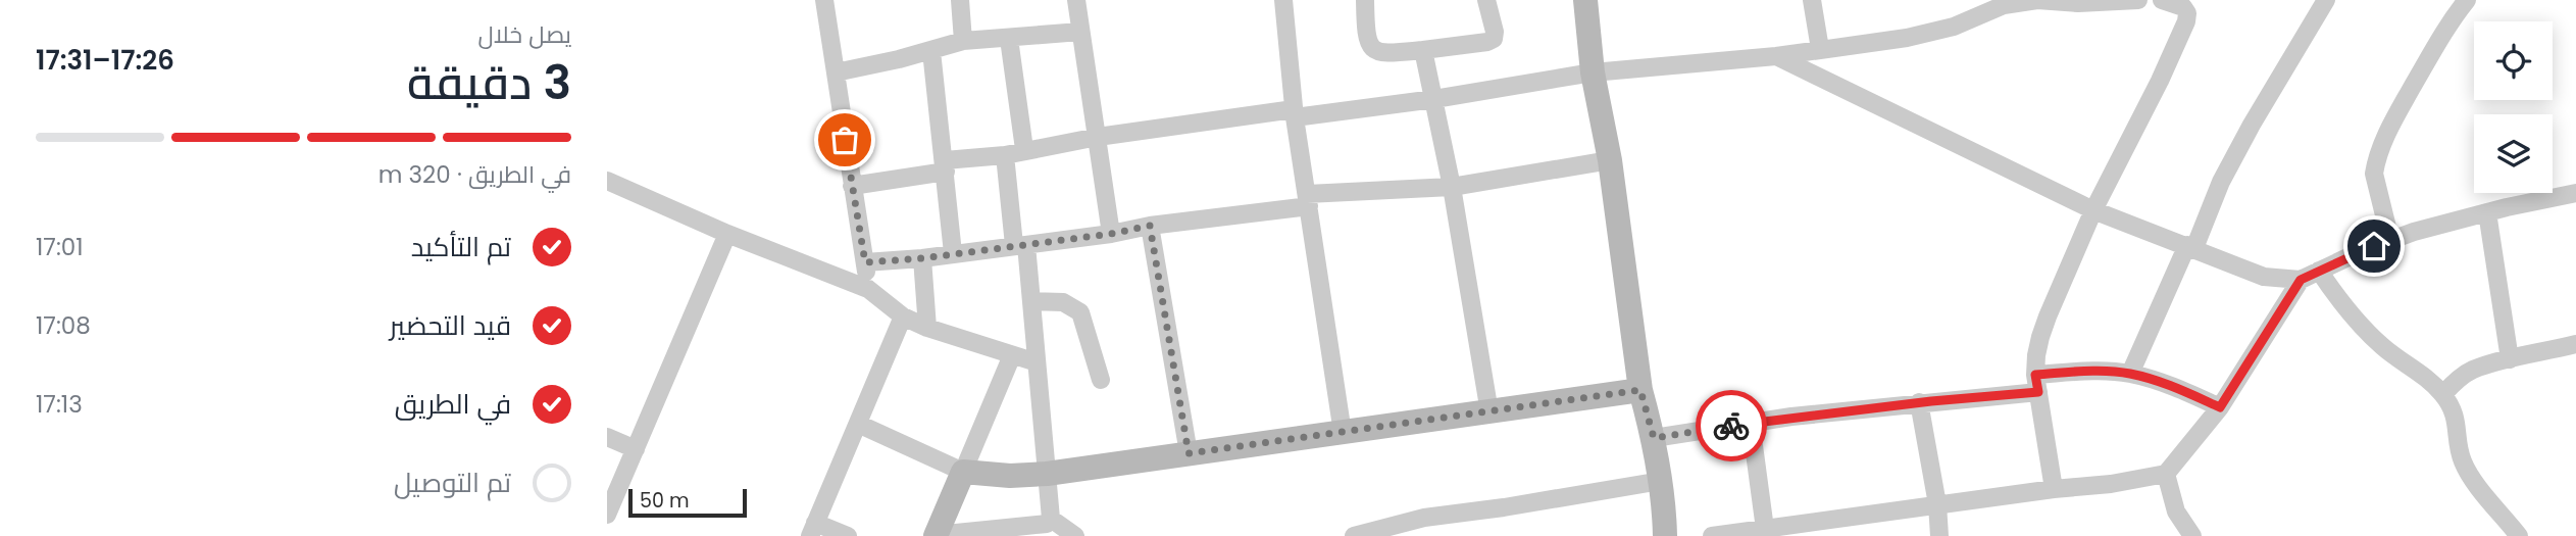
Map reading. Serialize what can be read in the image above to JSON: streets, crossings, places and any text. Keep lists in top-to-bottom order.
{
  "scale_bar": "50 m",
  "page": {
    "heading": ["3 دقيقة", "يصل خلال", "17:26–17:31"],
    "bar": "في الطريق · 320 m",
    "list": [
      ["تم التأكيد", "17:01"],
      ["قيد التحضير", "17:08"],
      ["في الطريق", "17:13"],
      "تم التوصيل"
    ],
    "scale": "50 m"
  }
}
